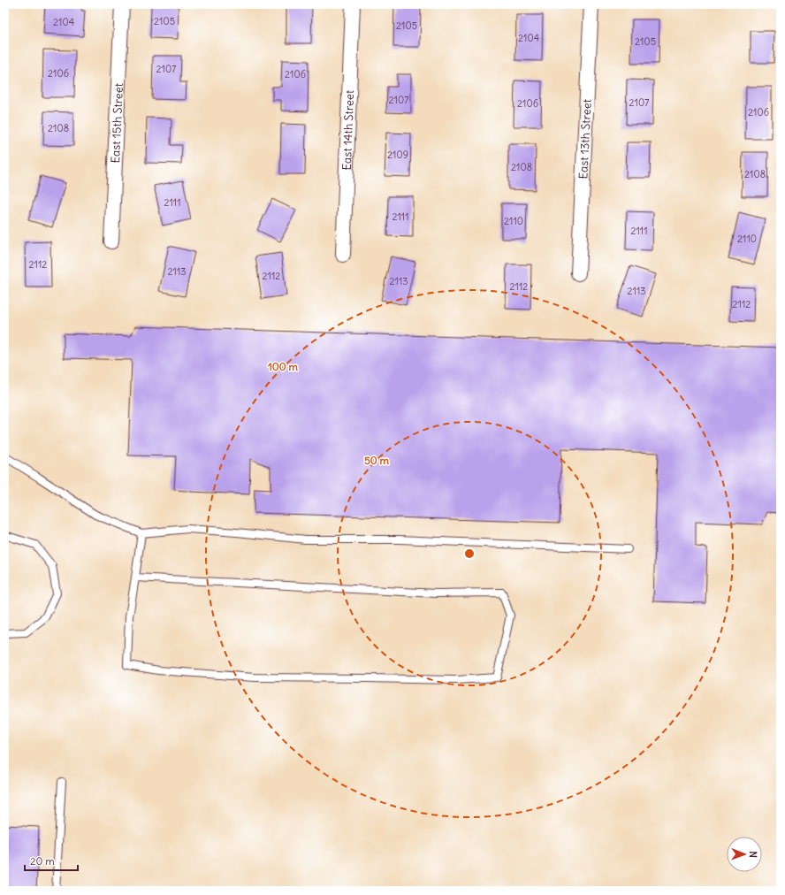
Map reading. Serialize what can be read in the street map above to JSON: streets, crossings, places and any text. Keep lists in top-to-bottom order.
{
  "streets": {
    "street": ["East 15th Street", "East 14th Street", "East 13th Street"]
  },
  "house_numbers": [
    "2105",
    "2104",
    "2105",
    "2104",
    "2105",
    "2107",
    "2106",
    "2106",
    "2107",
    "2107",
    "2106",
    "2106",
    "2108",
    "2109",
    "2108",
    "2108",
    "2111",
    "2111",
    "2110",
    "2111",
    "2110",
    "2112",
    "2113",
    "2112",
    "2113",
    "2112",
    "2113",
    "2112"
  ],
  "scale_bar": "20 m",
  "north": "right",
  "rings": ["100 m", "50 m"]
}
